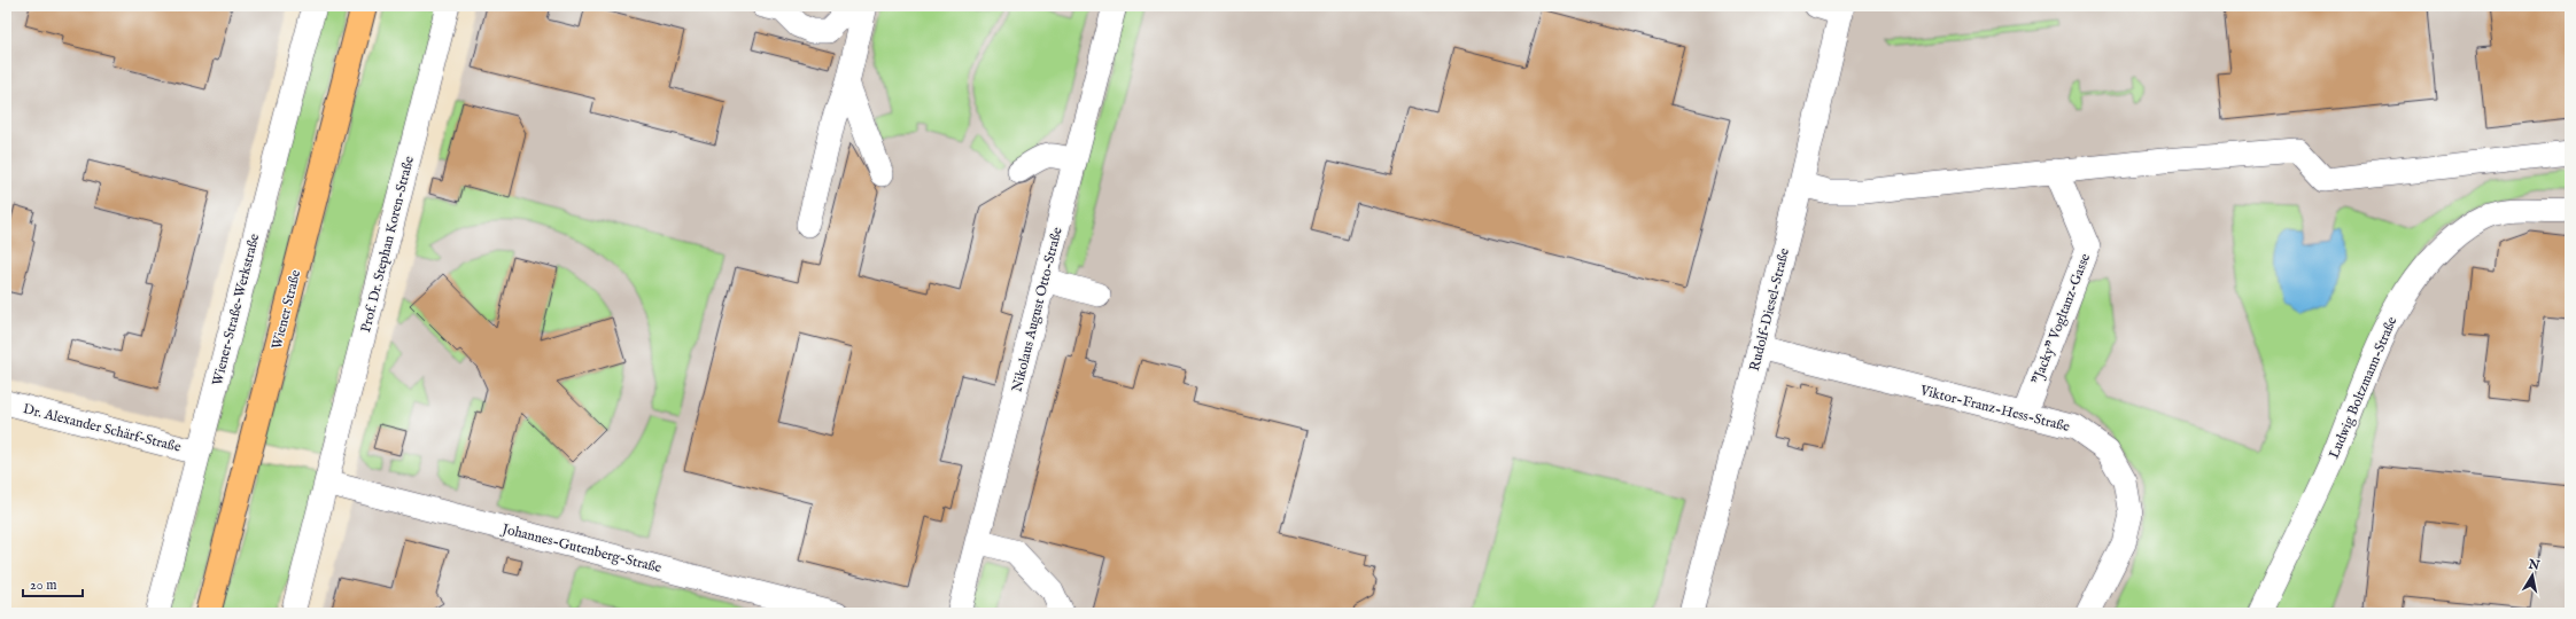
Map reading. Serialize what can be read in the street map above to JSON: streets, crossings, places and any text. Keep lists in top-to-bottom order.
{
  "streets": {
    "main road": ["Wiener Straße"],
    "street": [
      "Prof. Dr. Stephan Koren-Straße",
      "Wiener-Straße-Werkstraße",
      "Nikolaus August Otto-Straße",
      "Rudolf-Diesel-Straße",
      "\"Jacky\" Vogltanz-Gasse",
      "Ludwig Boltzmann-Straße",
      "Viktor-Franz-Hess-Straße",
      "Dr. Alexander Schärf-Straße",
      "Johannes-Gutenberg-Straße"
    ]
  },
  "crossings": [
    ["Prof. Dr. Stephan Koren-Straße", "Johannes-Gutenberg-Straße"],
    ["Wiener-Straße-Werkstraße", "Dr. Alexander Schärf-Straße"],
    ["Rudolf-Diesel-Straße", "Viktor-Franz-Hess-Straße"],
    ["\"Jacky\" Vogltanz-Gasse", "Viktor-Franz-Hess-Straße"]
  ],
  "scale_bar": "20 m",
  "north": "top"
}
